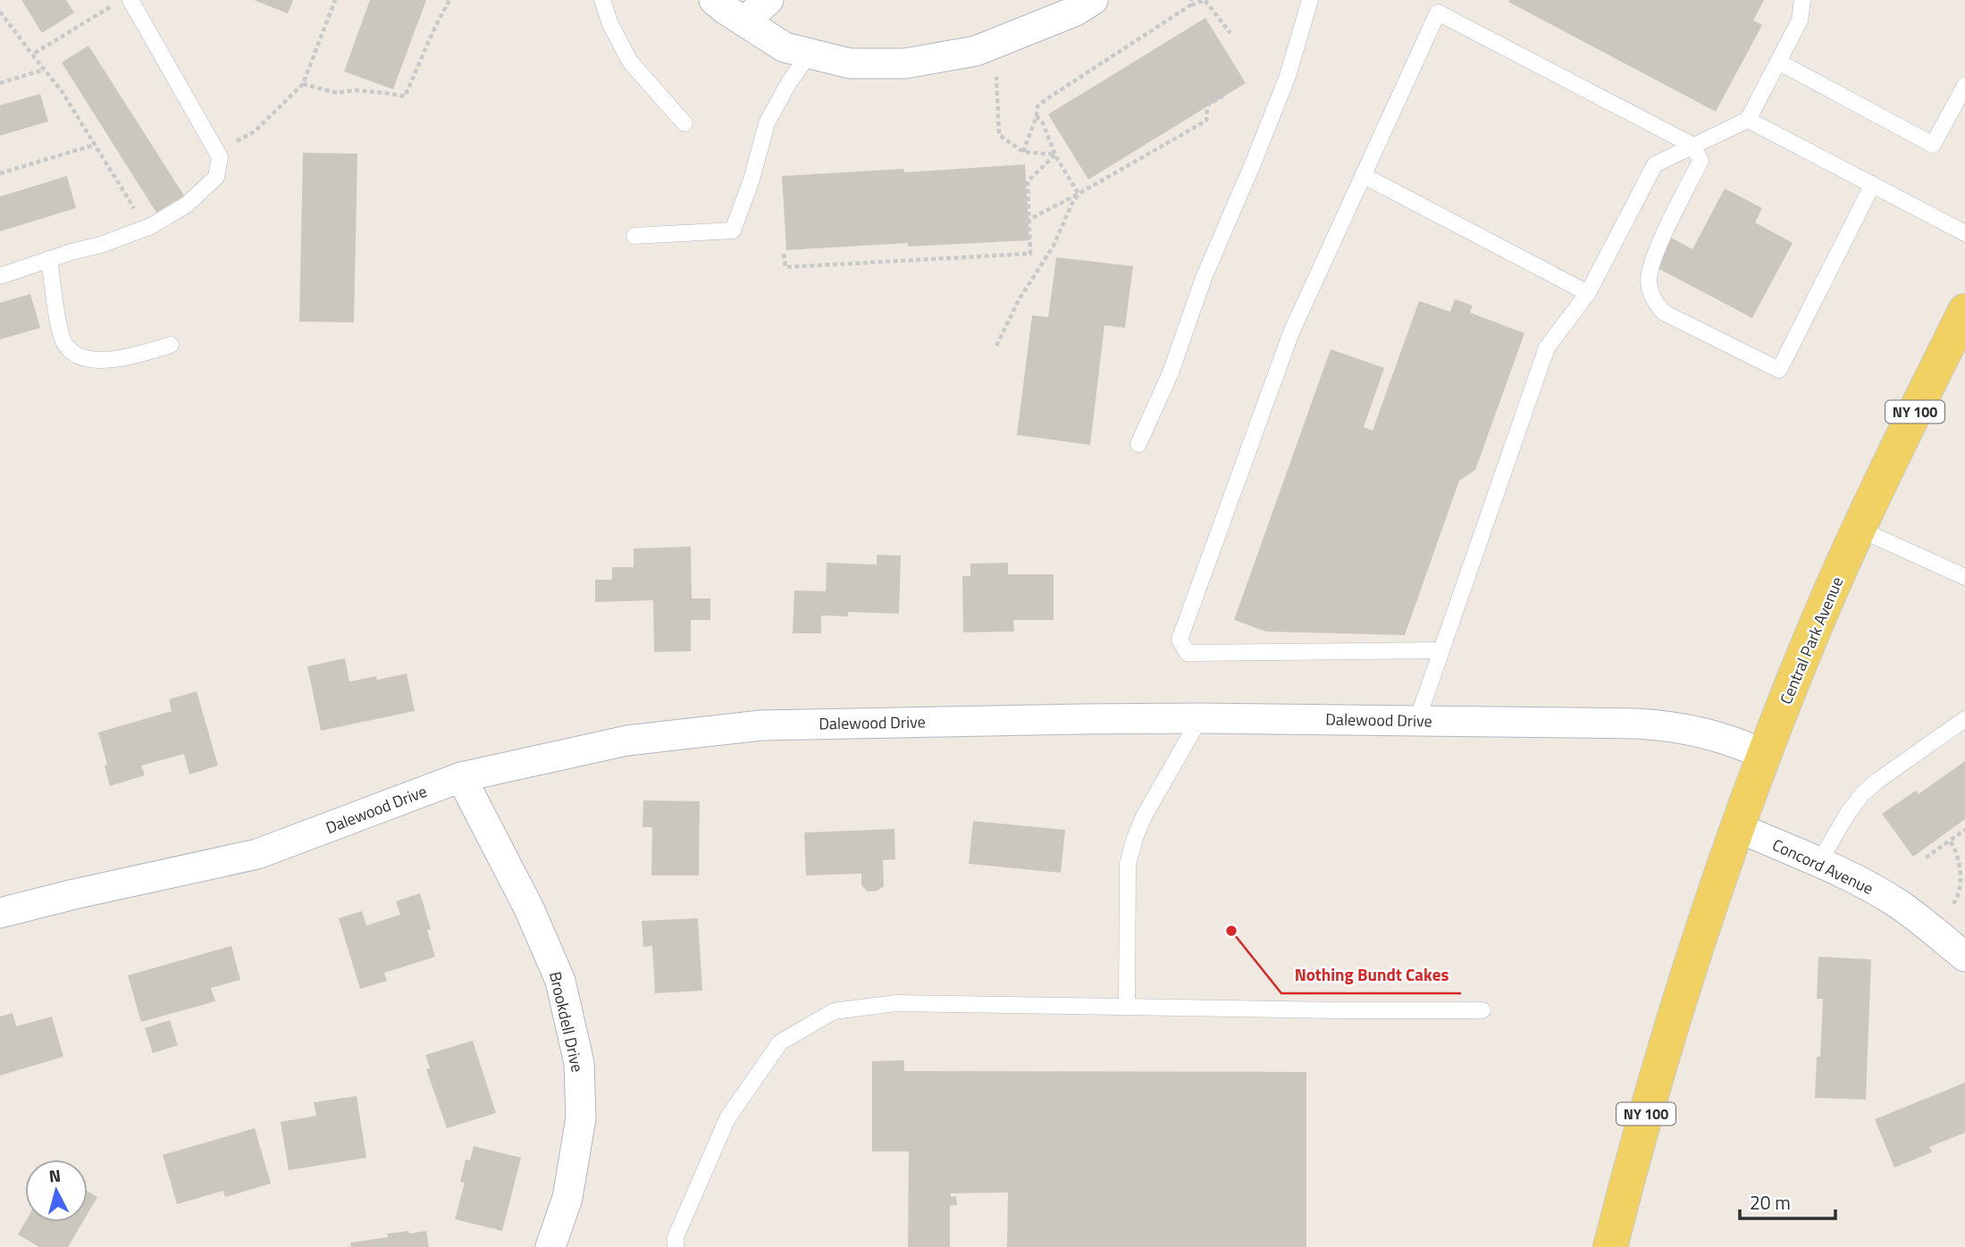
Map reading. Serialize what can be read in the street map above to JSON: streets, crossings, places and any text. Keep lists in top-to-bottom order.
{
  "streets": {
    "main road": ["NY 100", "Central Park Avenue"],
    "street": ["Dalewood Drive", "Concord Avenue", "Brookdell Drive"]
  },
  "crossings": [
    ["Central Park Avenue", "Dalewood Drive"],
    ["Central Park Avenue", "Concord Avenue"],
    ["Dalewood Drive", "Brookdell Drive"]
  ],
  "places": ["Nothing Bundt Cakes"],
  "scale_bar": "20 m",
  "north": "top"
}
